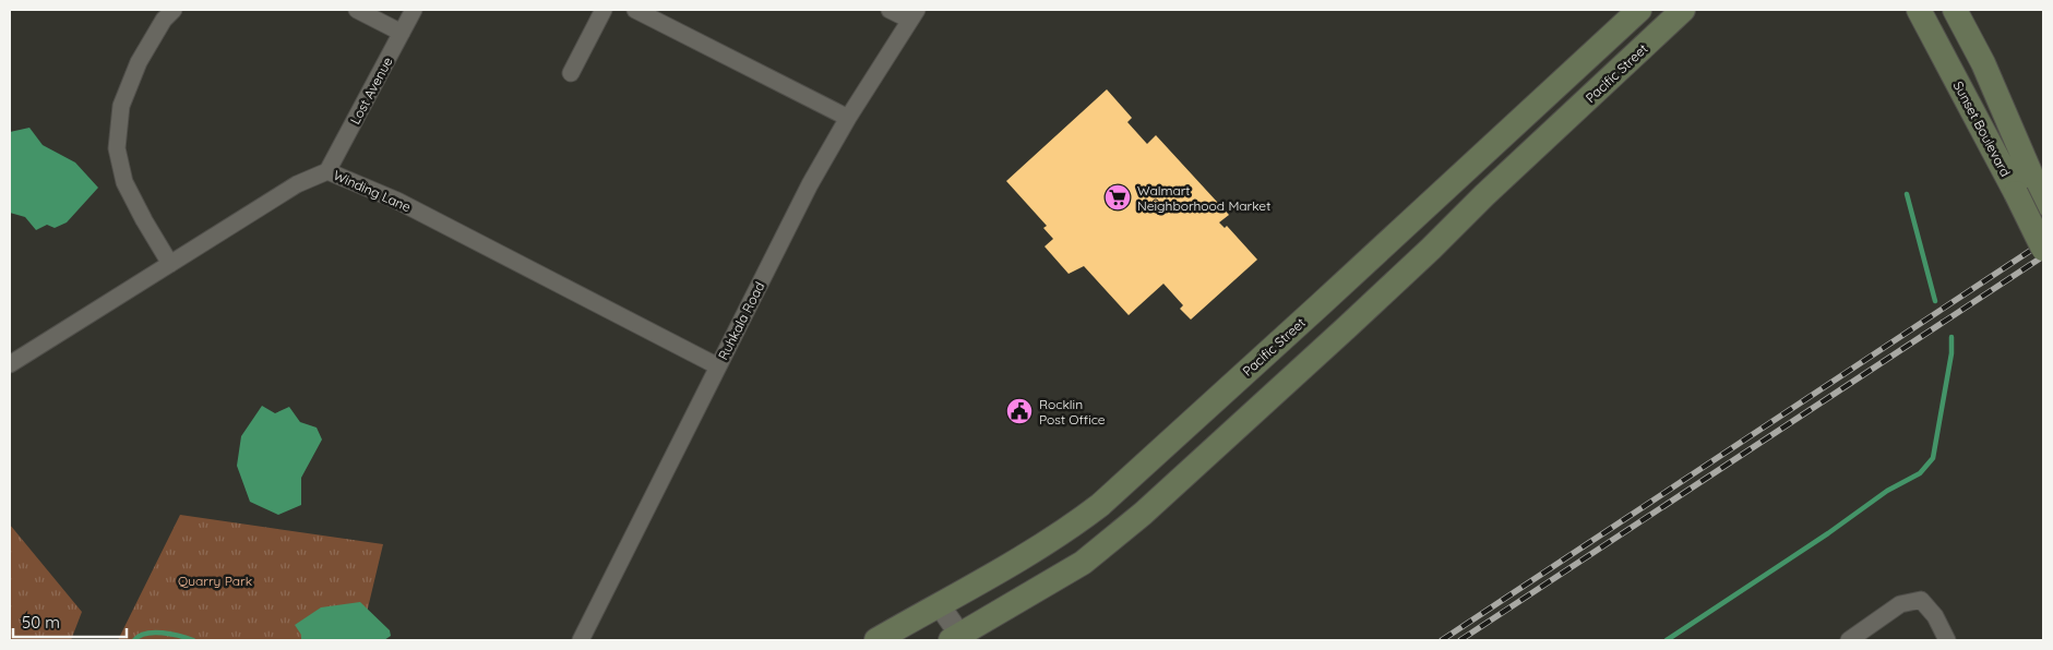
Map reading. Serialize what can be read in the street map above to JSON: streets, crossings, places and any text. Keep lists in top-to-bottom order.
{
  "streets": {
    "main road": ["Pacific Street", "Sunset Boulevard"],
    "street": ["Lost Avenue", "Winding Lane", "Ruhkala Road"]
  },
  "crossings": [
    ["Lost Avenue", "Winding Lane"],
    ["Winding Lane", "Ruhkala Road"]
  ],
  "parks": ["Quarry Park"],
  "places": {
    "supermarket": ["Walmart Neighborhood Market"],
    "public building": ["Rocklin Post Office"]
  },
  "scale_bar": "50 m"
}
